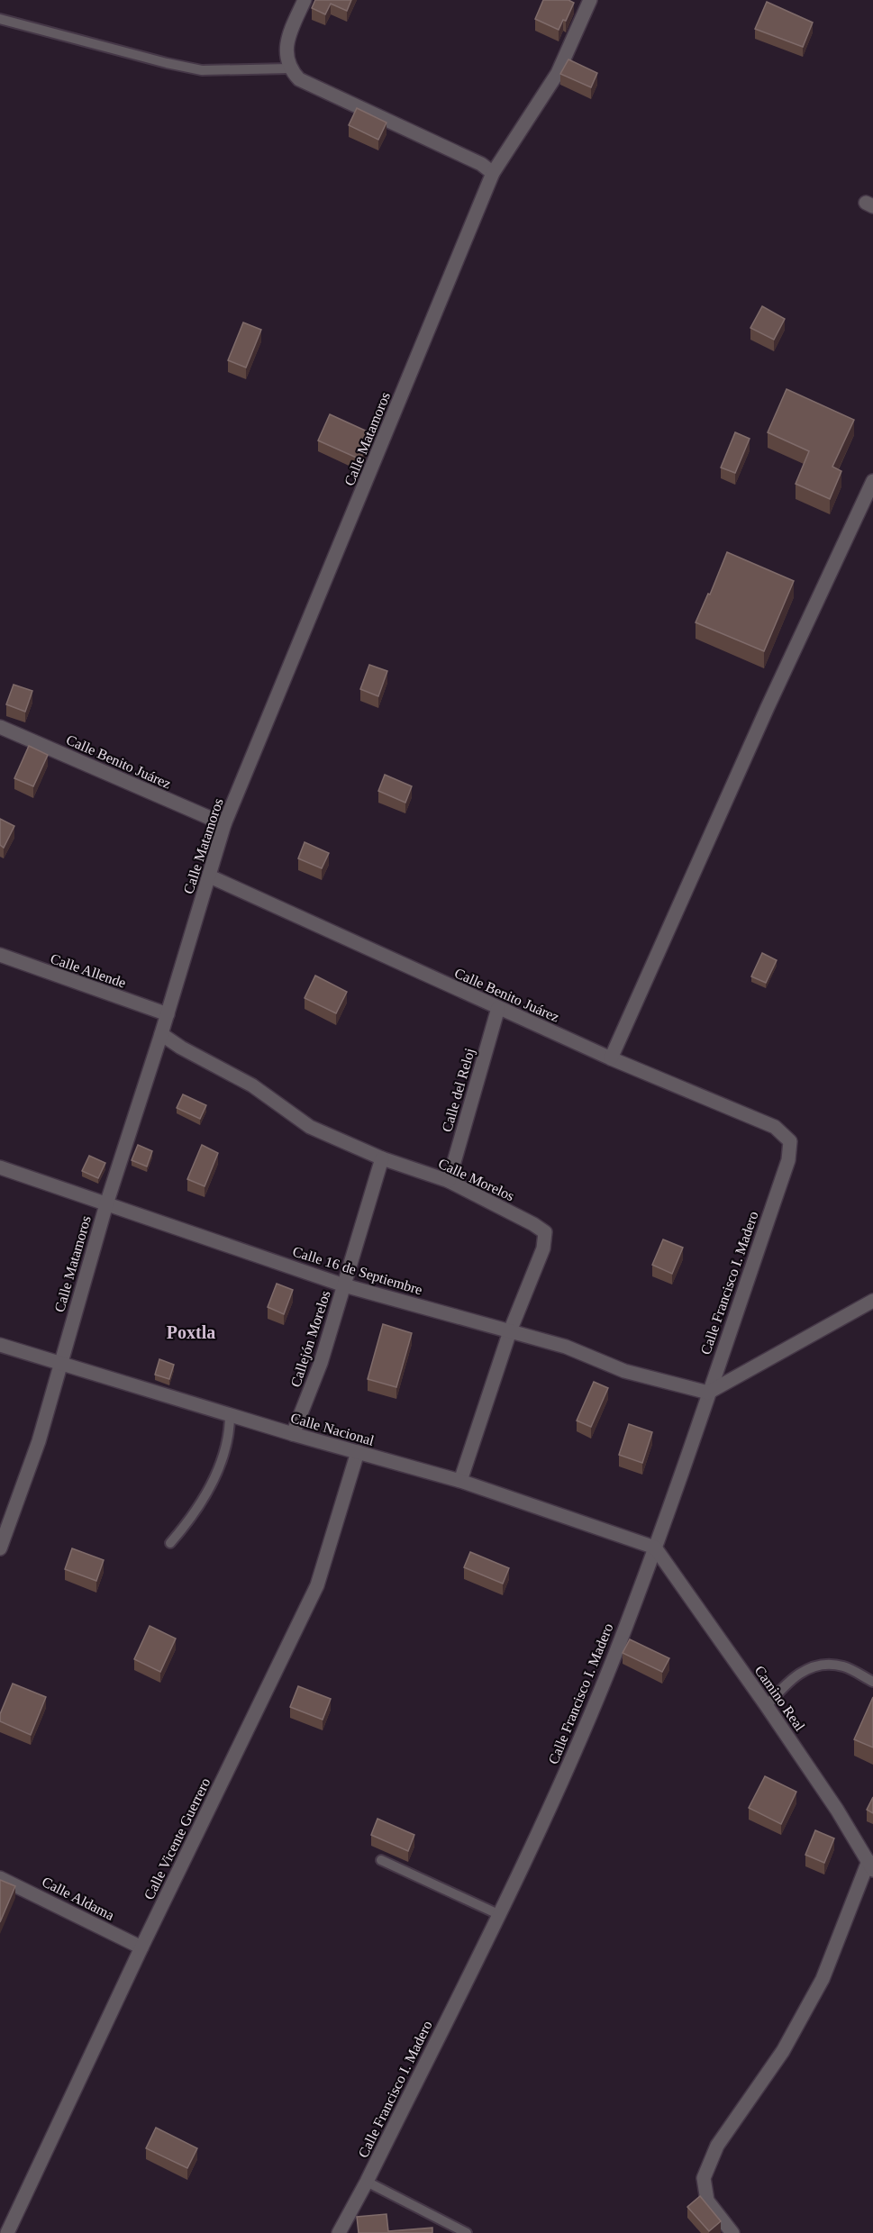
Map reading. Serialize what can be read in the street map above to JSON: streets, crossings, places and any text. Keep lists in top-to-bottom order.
{
  "streets": {
    "street": [
      "Calle Matamoros",
      "Calle Benito Juárez",
      "Calle Allende",
      "Calle del Reloj",
      "Calle Morelos",
      "Calle 16 de Septiembre",
      "Calle Francisco I. Madero",
      "Callejón Morelos",
      "Calle Nacional",
      "Camino Real",
      "Calle Vicente Guerrero",
      "Calle Aldama"
    ]
  },
  "crossings": [
    ["Calle Matamoros", "Calle Benito Juárez"],
    ["Calle Matamoros", "Calle Allende"],
    ["Calle Matamoros", "Calle Morelos"],
    ["Calle Matamoros", "Calle 16 de Septiembre"],
    ["Calle Matamoros", "Calle Nacional"],
    ["Calle Benito Juárez", "Calle del Reloj"],
    ["Calle Benito Juárez", "Calle Francisco I. Madero"],
    ["Calle del Reloj", "Calle Morelos"],
    ["Calle Morelos", "Calle 16 de Septiembre"],
    ["Calle Morelos", "Callejón Morelos"],
    ["Calle Morelos", "Calle Nacional"],
    ["Calle 16 de Septiembre", "Calle Francisco I. Madero"],
    ["Calle 16 de Septiembre", "Callejón Morelos"],
    ["Calle Francisco I. Madero", "Calle Nacional"],
    ["Calle Francisco I. Madero", "Camino Real"],
    ["Callejón Morelos", "Calle Nacional"],
    ["Calle Nacional", "Camino Real"],
    ["Calle Nacional", "Calle Vicente Guerrero"],
    ["Calle Vicente Guerrero", "Calle Aldama"]
  ],
  "districts": ["Poxtla"]
}
